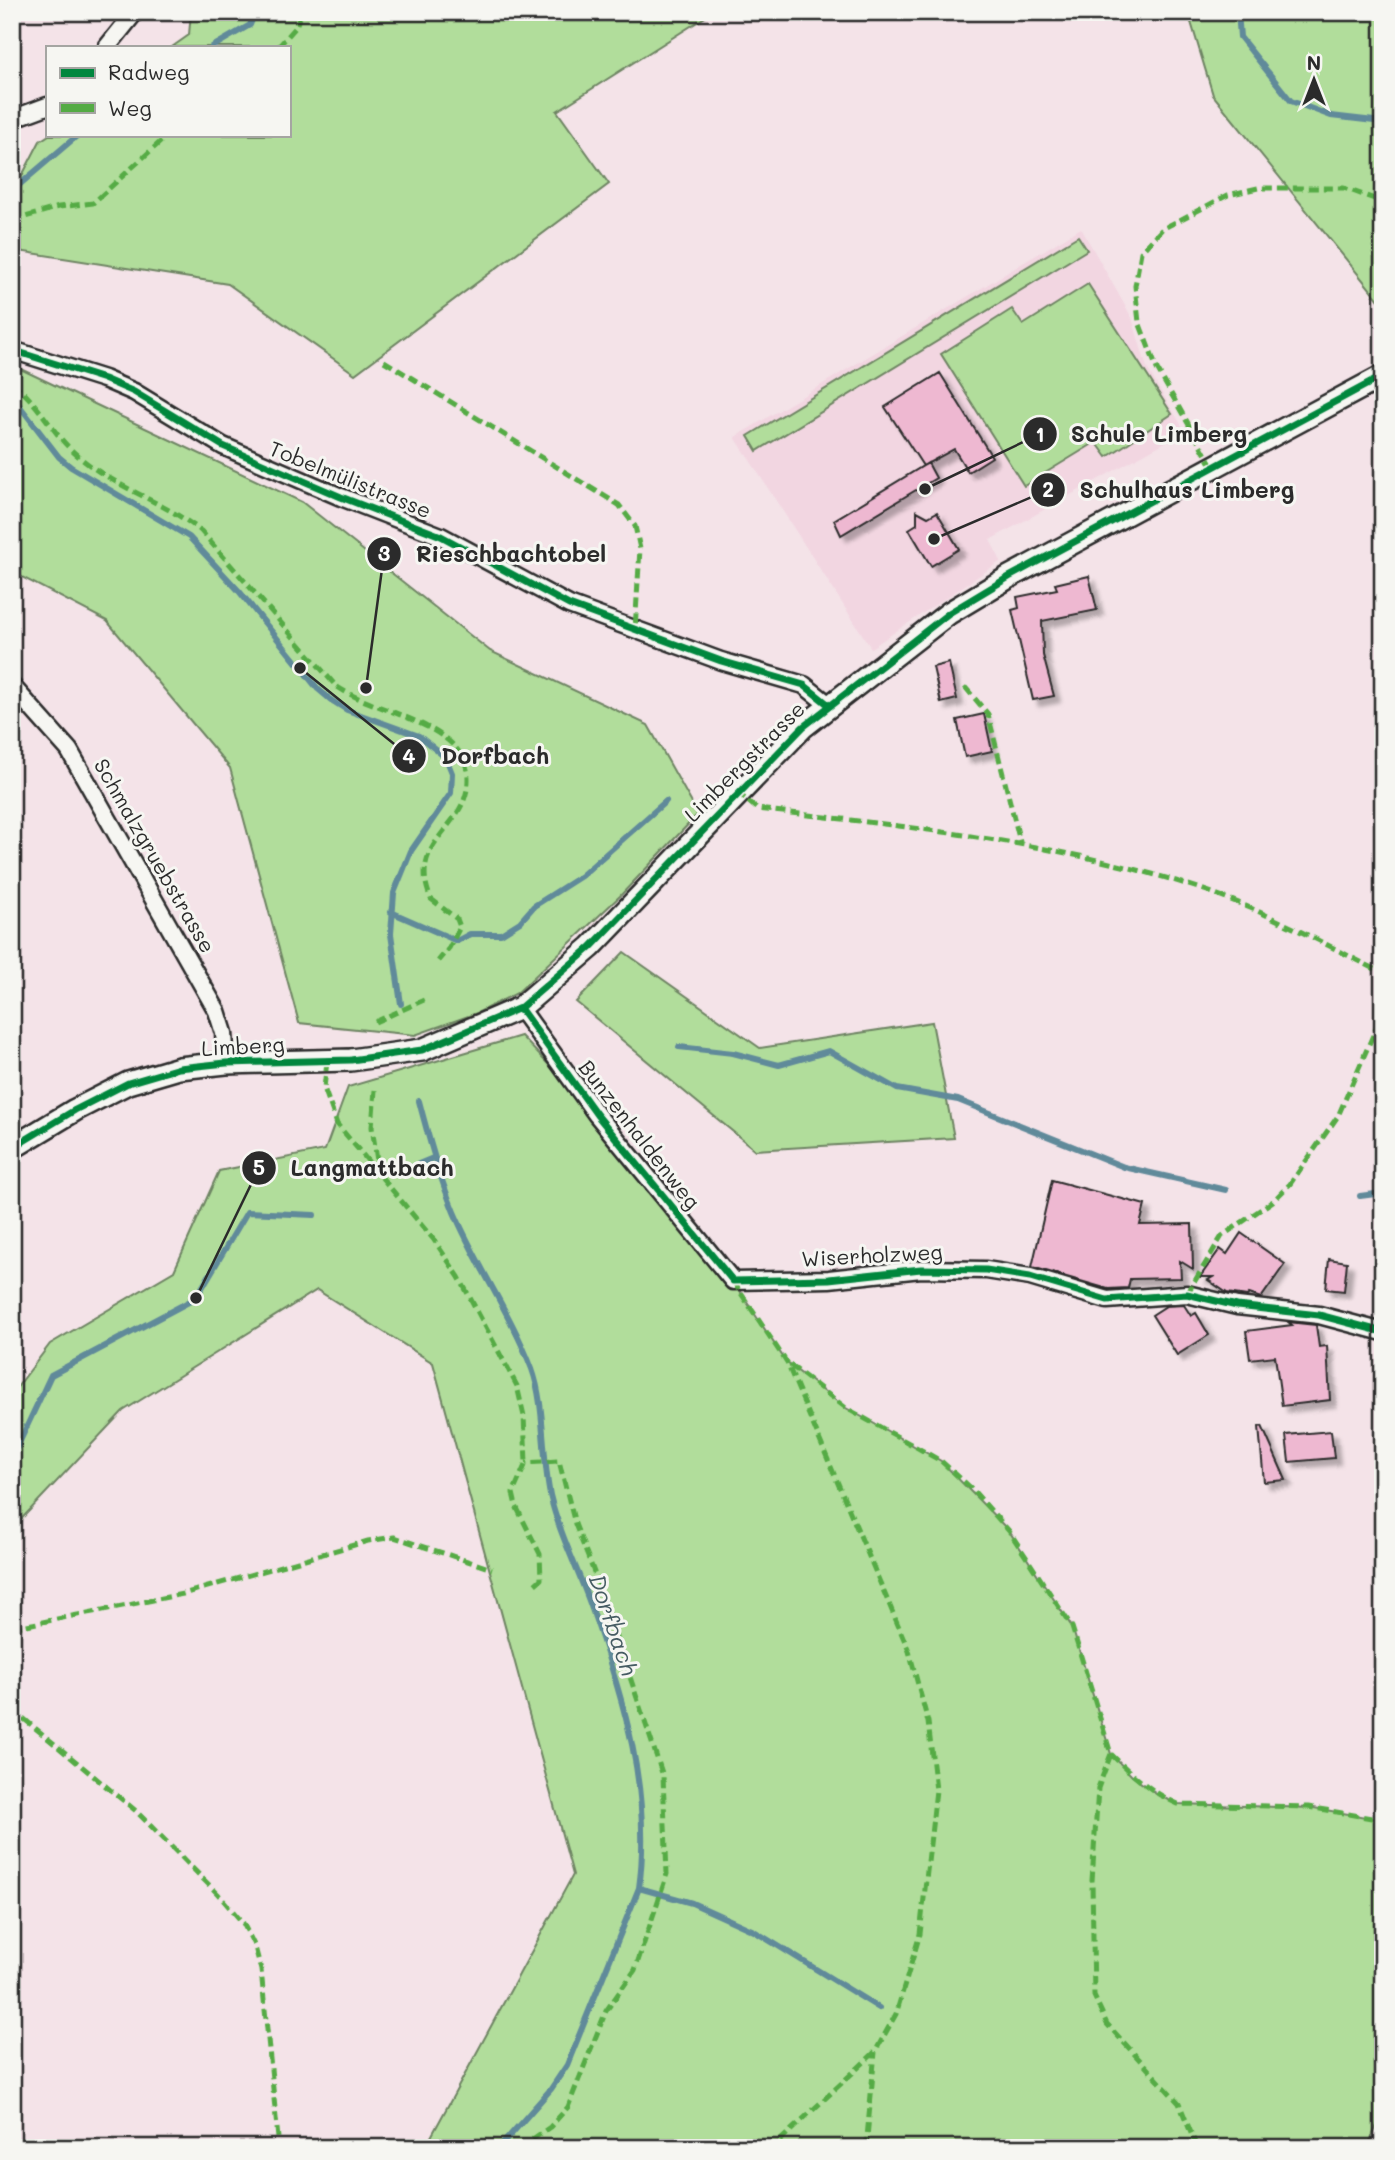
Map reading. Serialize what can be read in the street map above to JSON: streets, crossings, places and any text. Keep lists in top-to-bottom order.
{
  "streets": {
    "street": [
      "Tobelmülistrasse",
      "Limbergstrasse",
      "Schmalzgruebstrasse",
      "Limberg",
      "Bunzenhaldenweg",
      "Wiserholzweg"
    ]
  },
  "crossings": [
    ["Tobelmülistrasse", "Limbergstrasse"],
    ["Limbergstrasse", "Limberg"],
    ["Limbergstrasse", "Bunzenhaldenweg"],
    ["Schmalzgruebstrasse", "Limberg"],
    ["Bunzenhaldenweg", "Wiserholzweg"]
  ],
  "water": ["Dorfbach"],
  "places": [
    "Schule Limberg",
    "Schulhaus Limberg",
    "Dorfbach",
    "Rieschbachtobel",
    "Langmattbach"
  ],
  "legend": ["Radweg", "Weg"],
  "north": "top"
}
